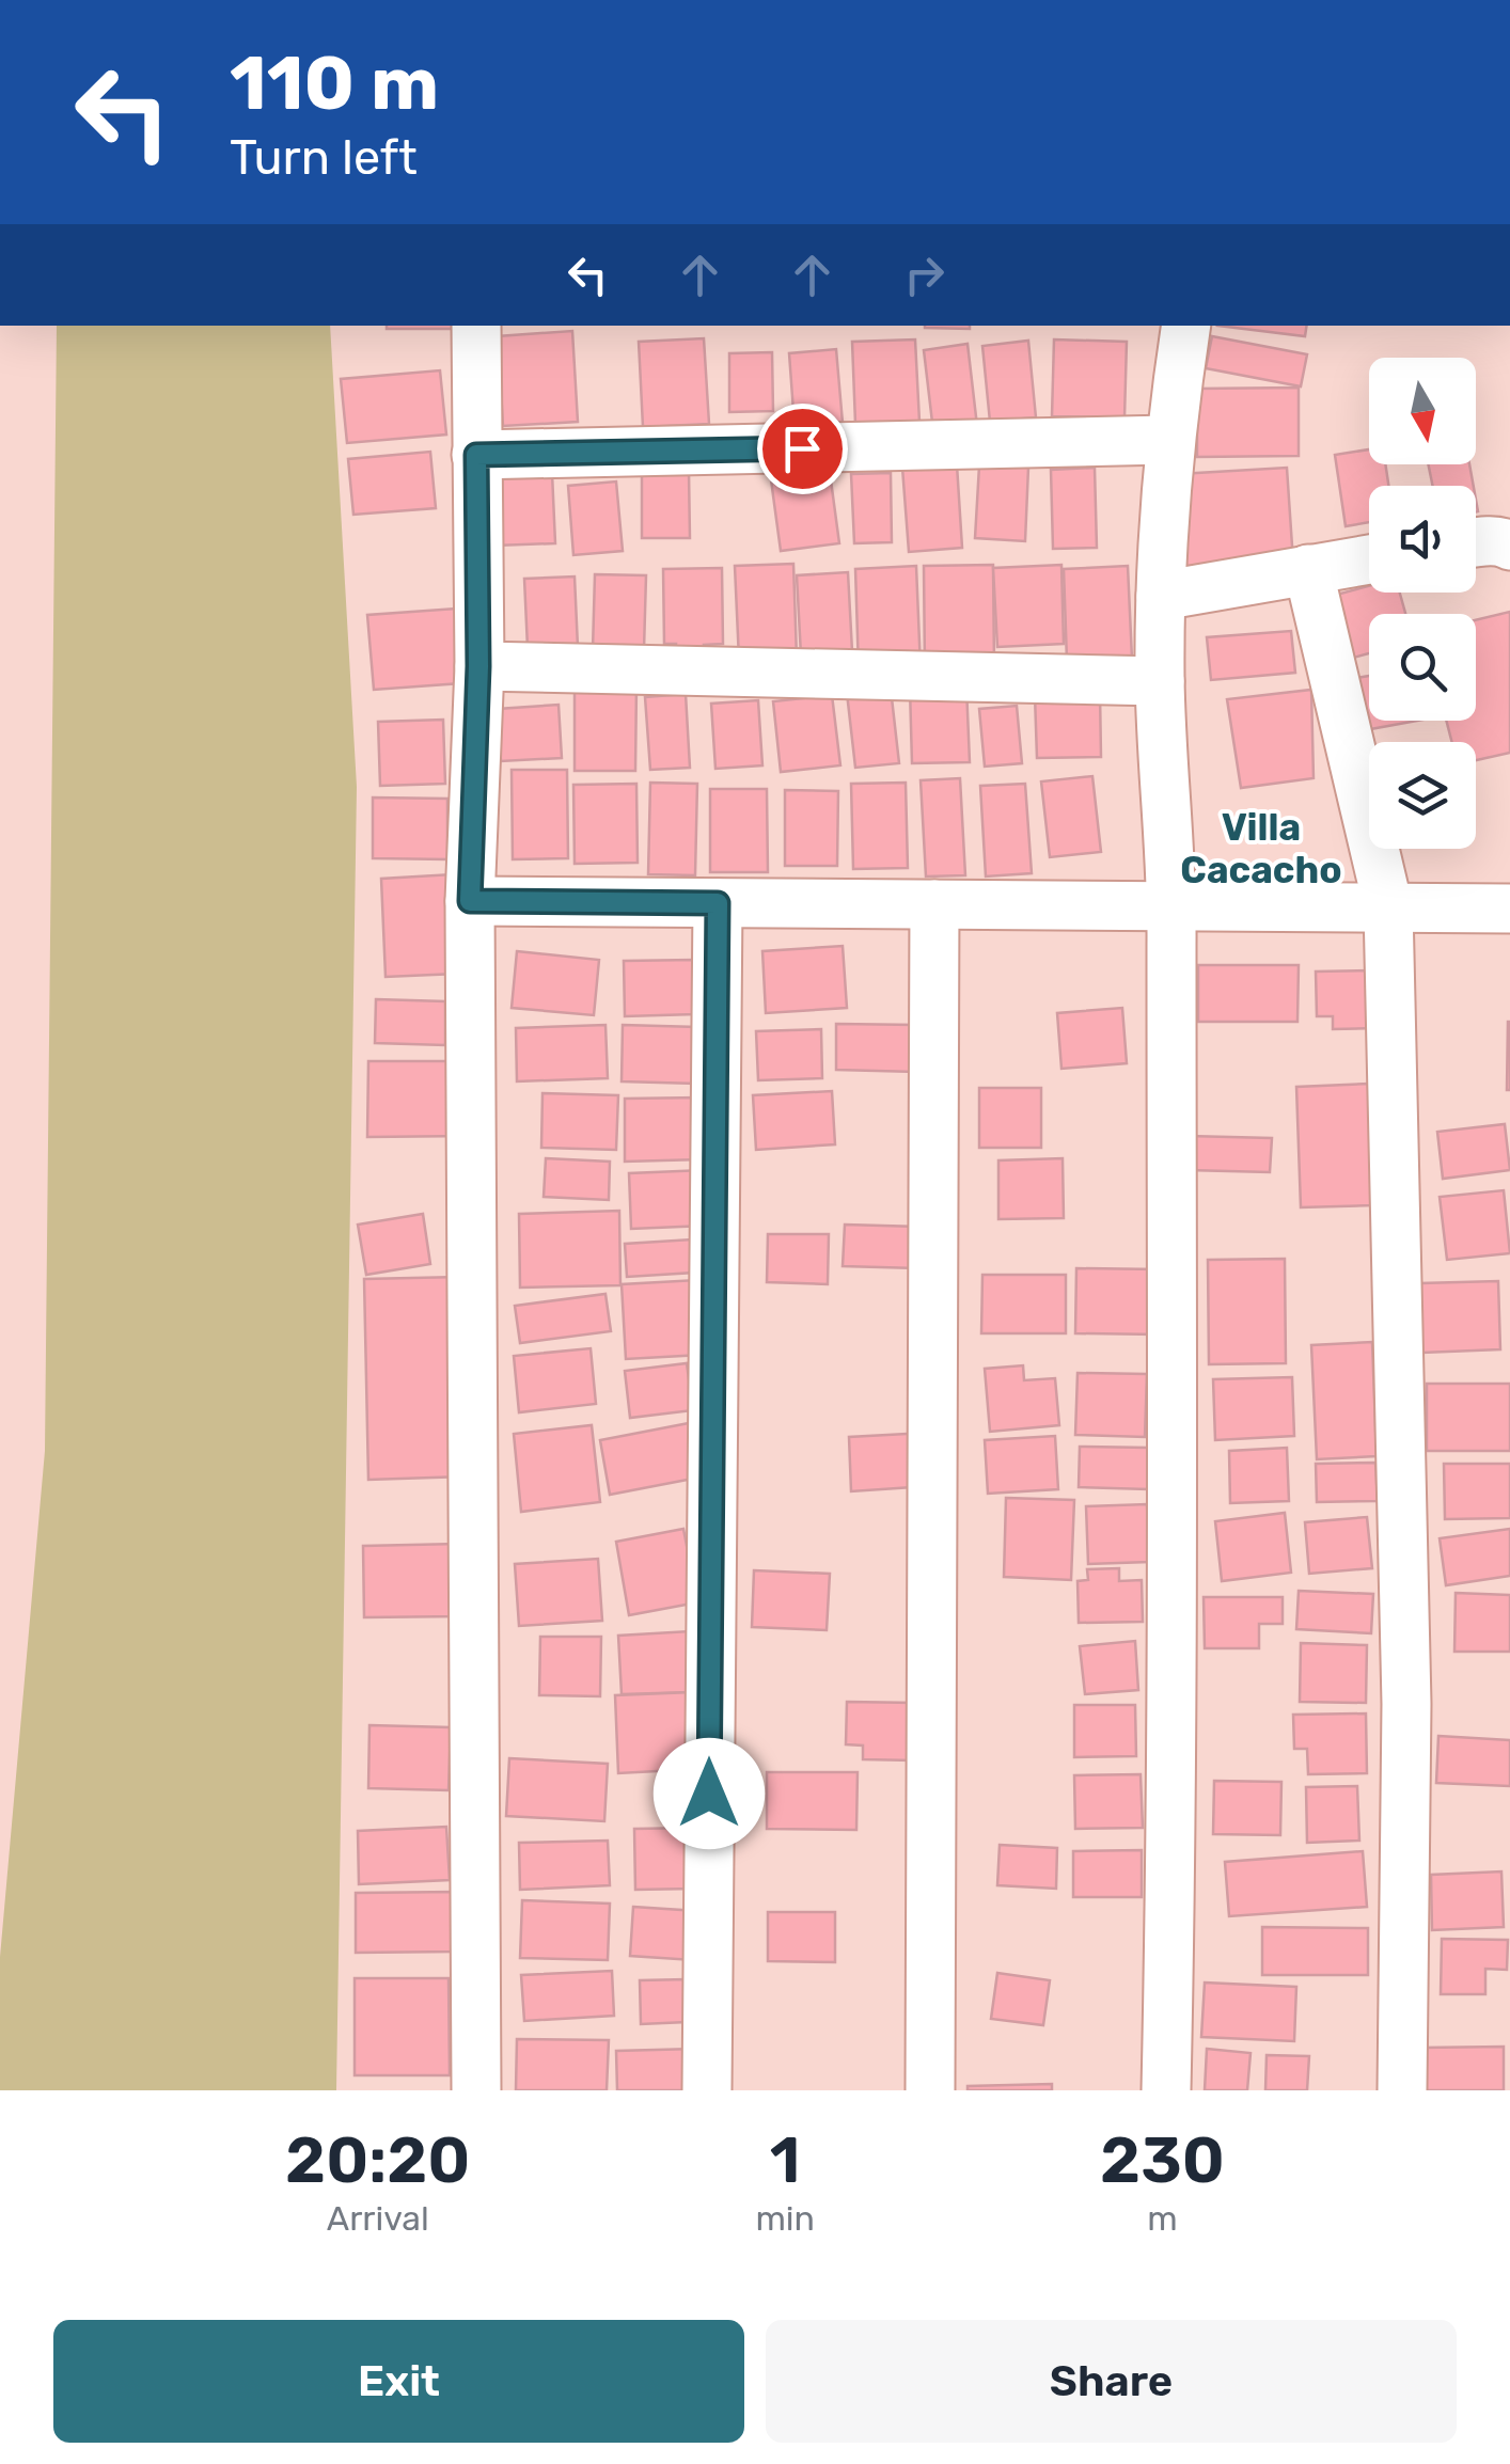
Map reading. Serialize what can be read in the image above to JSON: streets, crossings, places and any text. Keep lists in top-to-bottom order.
{
  "districts": ["Villa Cacacho"],
  "north": "bottom",
  "page": {
    "turn": ["110 m", "Turn left"],
    "eta": [
      "20:20",
      "Arrival",
      "1",
      "min",
      "230",
      "m"
    ],
    "buttons": ["Exit", "Share"]
  }
}
